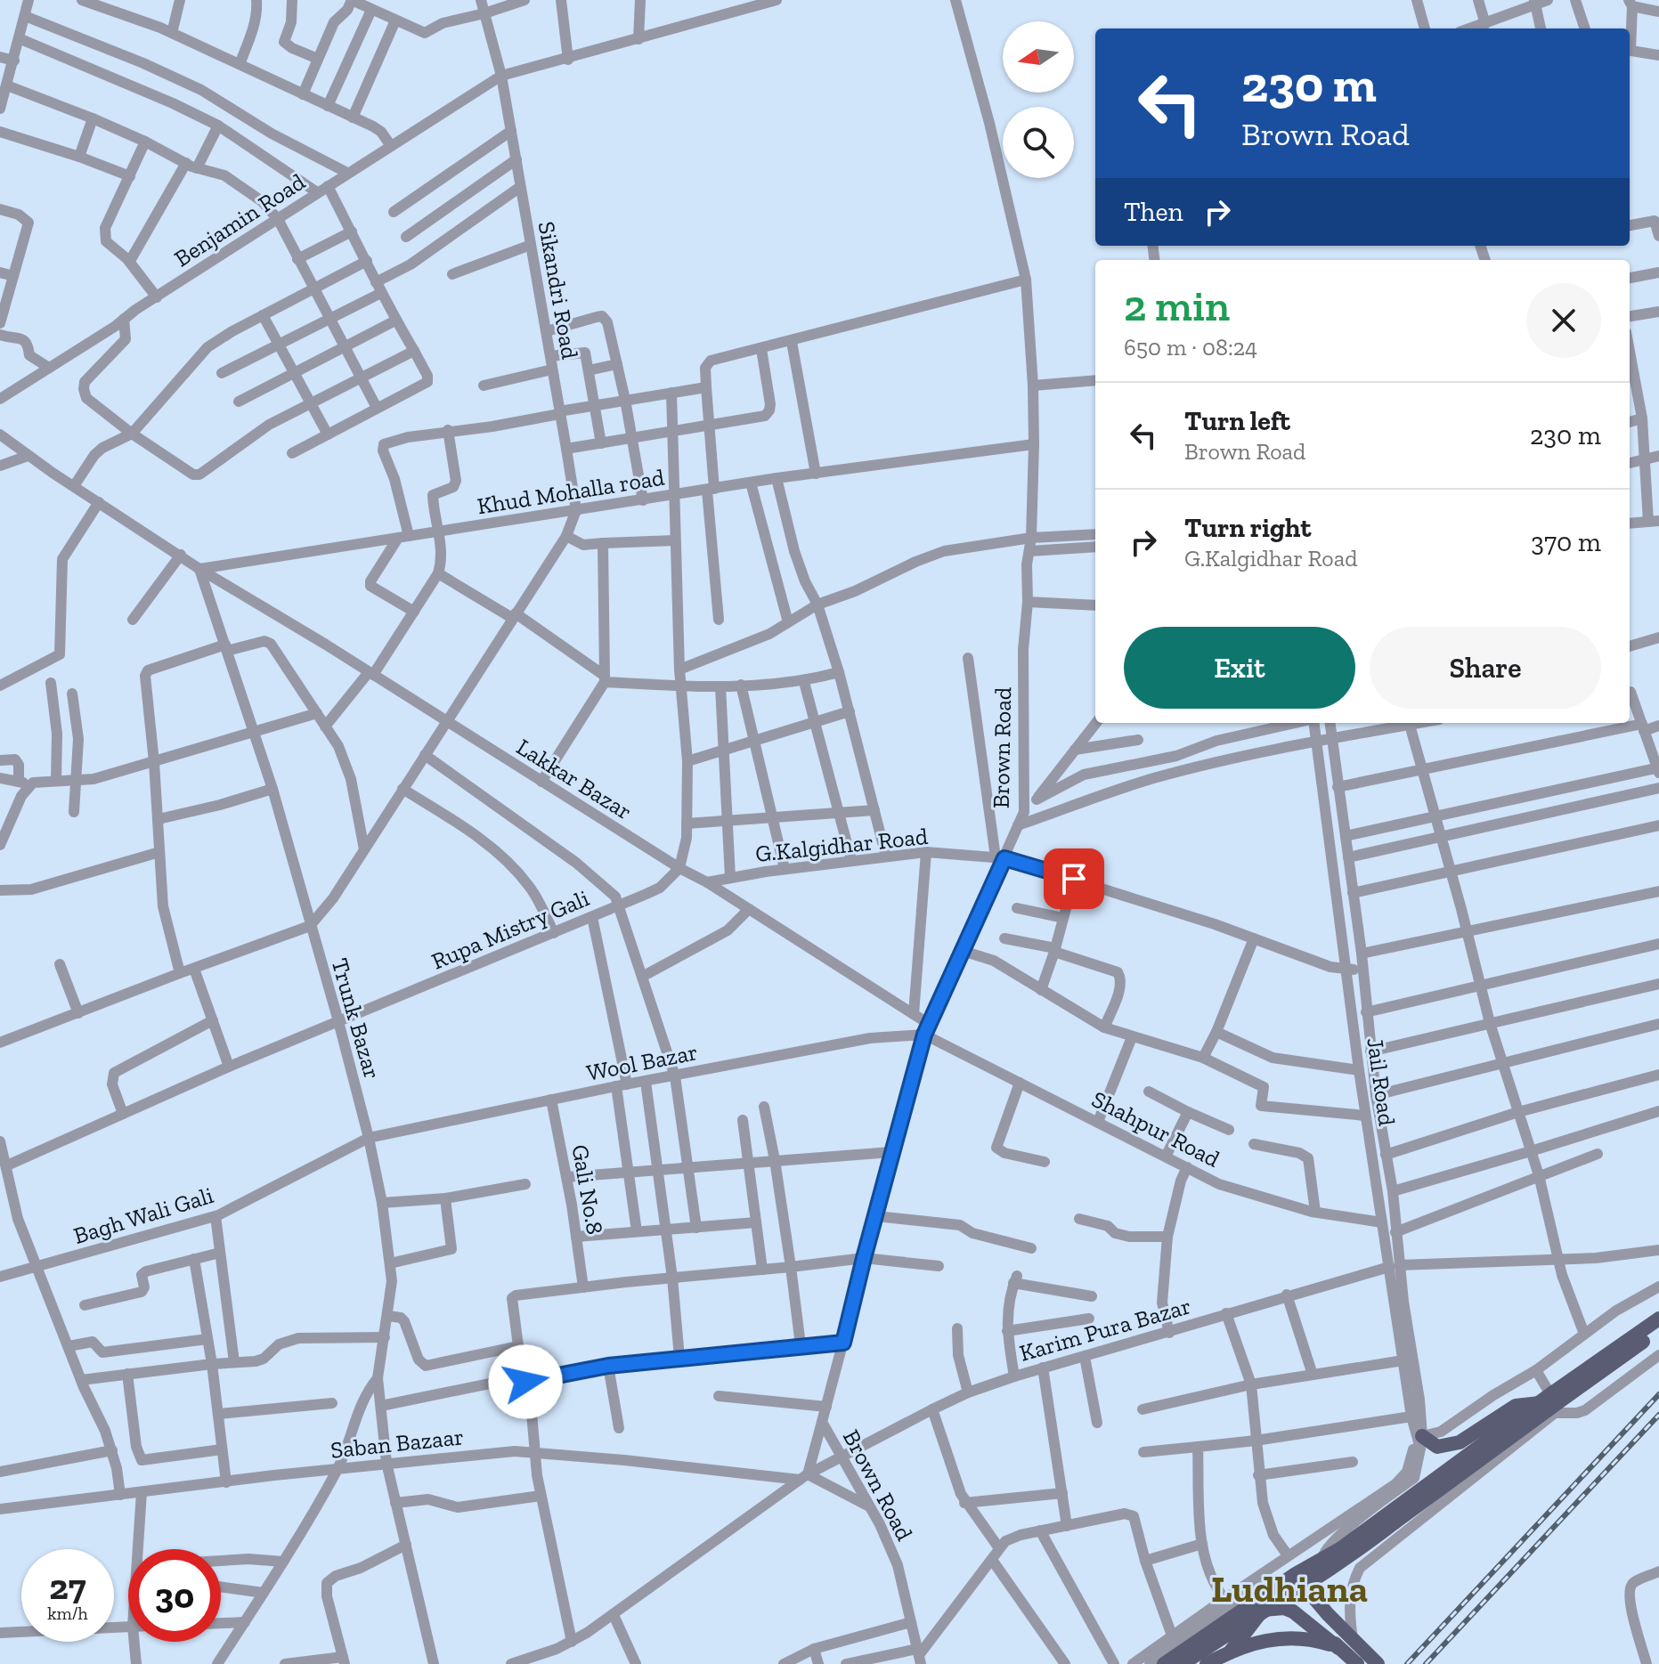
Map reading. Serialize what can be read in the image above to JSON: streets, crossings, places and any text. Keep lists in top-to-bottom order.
{
  "streets": {
    "street": [
      "Benjamin Road",
      "Sikandri Road",
      "Khud Mohalla road",
      "Brown Road",
      "Lakkar Bazar",
      "G.Kalgidhar Road",
      "Rupa Mistry Gali",
      "Trunk Bazar",
      "Wool Bazar",
      "Jail Road",
      "Shahpur Road",
      "Gali No.8",
      "Bagh Wali Gali",
      "Karim Pura Bazar",
      "Saban Bazaar"
    ]
  },
  "crossings": [
    ["Benjamin Road", "Sikandri Road"],
    ["Sikandri Road", "Khud Mohalla road"],
    ["Khud Mohalla road", "Brown Road"],
    ["Khud Mohalla road", "Lakkar Bazar"],
    ["Khud Mohalla road", "Trunk Bazar"],
    ["Brown Road", "Lakkar Bazar"],
    ["Brown Road", "G.Kalgidhar Road"],
    ["Brown Road", "Wool Bazar"],
    ["Brown Road", "Shahpur Road"],
    ["Brown Road", "Karim Pura Bazar"],
    ["Lakkar Bazar", "G.Kalgidhar Road"],
    ["Lakkar Bazar", "Rupa Mistry Gali"],
    ["Lakkar Bazar", "Trunk Bazar"],
    ["Lakkar Bazar", "Wool Bazar"],
    ["Lakkar Bazar", "Shahpur Road"],
    ["G.Kalgidhar Road", "Jail Road"],
    ["Rupa Mistry Gali", "Trunk Bazar"],
    ["Trunk Bazar", "Wool Bazar"],
    ["Trunk Bazar", "Bagh Wali Gali"],
    ["Trunk Bazar", "Saban Bazaar"],
    ["Wool Bazar", "Shahpur Road"],
    ["Wool Bazar", "Gali No.8"],
    ["Wool Bazar", "Bagh Wali Gali"],
    ["Jail Road", "Shahpur Road"],
    ["Jail Road", "Karim Pura Bazar"],
    ["Karim Pura Bazar", "Saban Bazaar"]
  ],
  "districts": ["Ludhiana"],
  "north": "left",
  "page": {
    "turn": ["230 m", "Brown Road"],
    "then": "Then",
    "heading": ["2 min", "650 m · 08:24"],
    "list": [
      {
        "name": "Turn left",
        "note": "Brown Road",
        "value": "230 m"
      },
      {
        "name": "Turn right",
        "note": "G.Kalgidhar Road",
        "value": "370 m"
      }
    ],
    "buttons": ["Exit", "Share"],
    "speed": "27 km/h",
    "limit": "30"
  }
}
